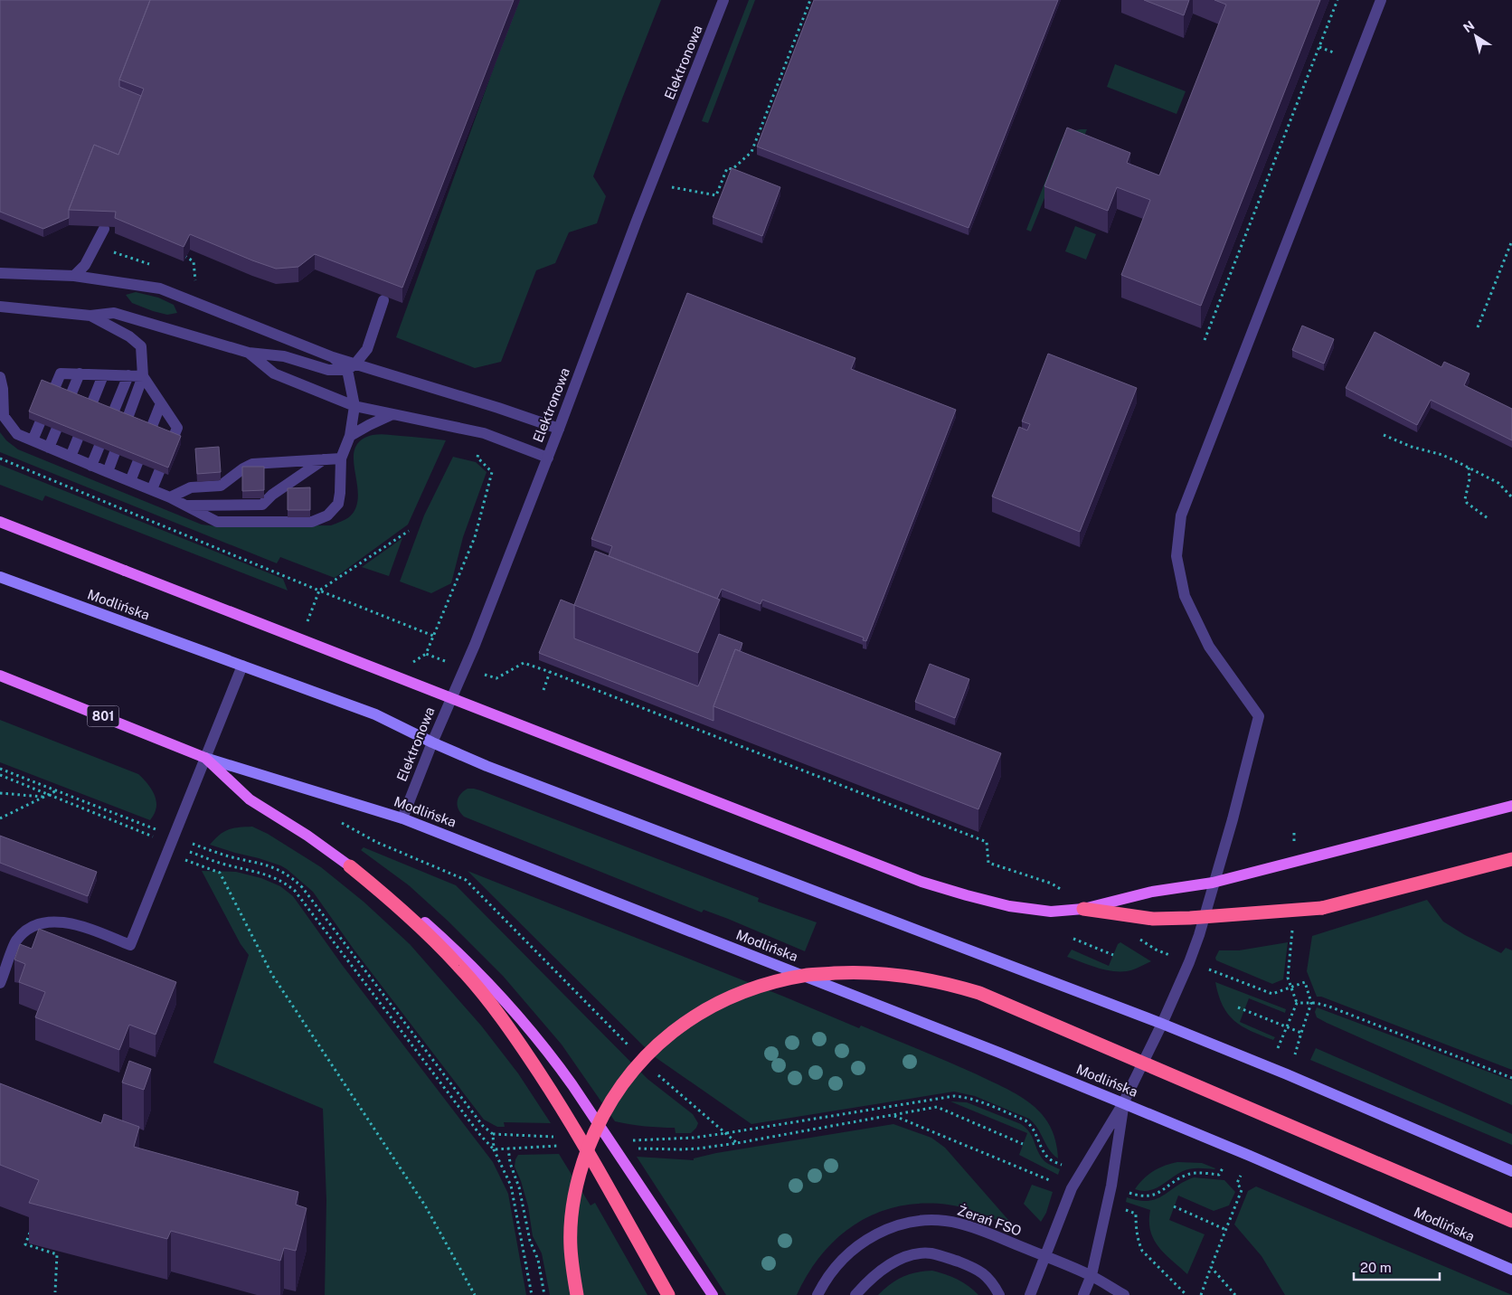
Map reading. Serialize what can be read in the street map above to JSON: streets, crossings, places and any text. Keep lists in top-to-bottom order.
{
  "streets": {
    "main road": ["Modlińska", "801"],
    "street": ["Elektronowa", "Żerań FSO"]
  },
  "crossings": [
    ["Elektronowa", "Modlińska"]
  ],
  "scale_bar": "20 m",
  "north": "top left"
}
